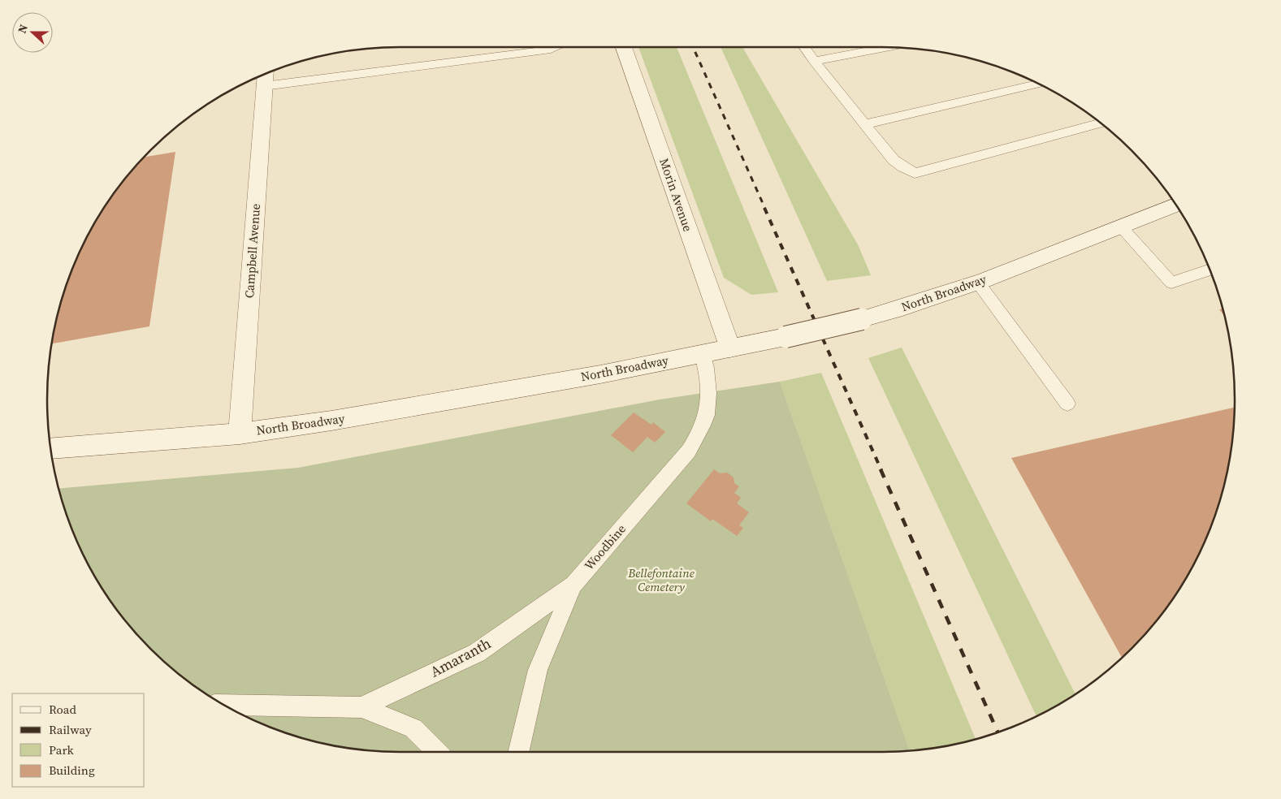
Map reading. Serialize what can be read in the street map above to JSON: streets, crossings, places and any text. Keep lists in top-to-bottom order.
{
  "streets": {
    "main road": ["Morin Avenue", "Campbell Avenue", "North Broadway"],
    "lane": ["Woodbine", "Amaranth"]
  },
  "crossings": [
    ["Morin Avenue", "North Broadway"],
    ["Campbell Avenue", "North Broadway"],
    ["North Broadway", "Woodbine"],
    ["Woodbine", "Amaranth"]
  ],
  "parks": ["Bellefontaine Cemetery"],
  "legend": [
    "Road",
    "Railway",
    "Park",
    "Building"
  ],
  "north": "left"
}
